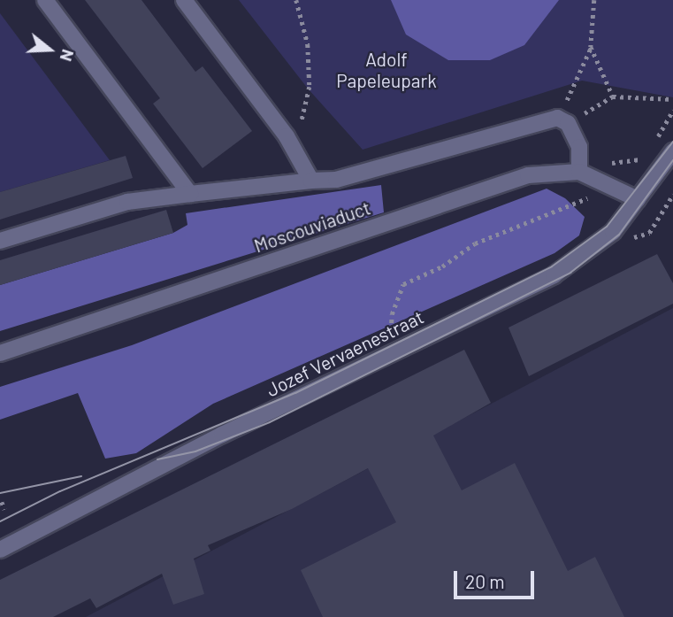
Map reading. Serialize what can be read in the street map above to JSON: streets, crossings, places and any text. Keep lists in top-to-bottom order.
{
  "streets": {
    "street": ["Moscouviaduct", "Jozef Vervaenestraat"]
  },
  "crossings": [
    ["Moscouviaduct", "Jozef Vervaenestraat"]
  ],
  "parks": ["Adolf Papeleupark"],
  "scale_bar": "20 m",
  "north": "right"
}
